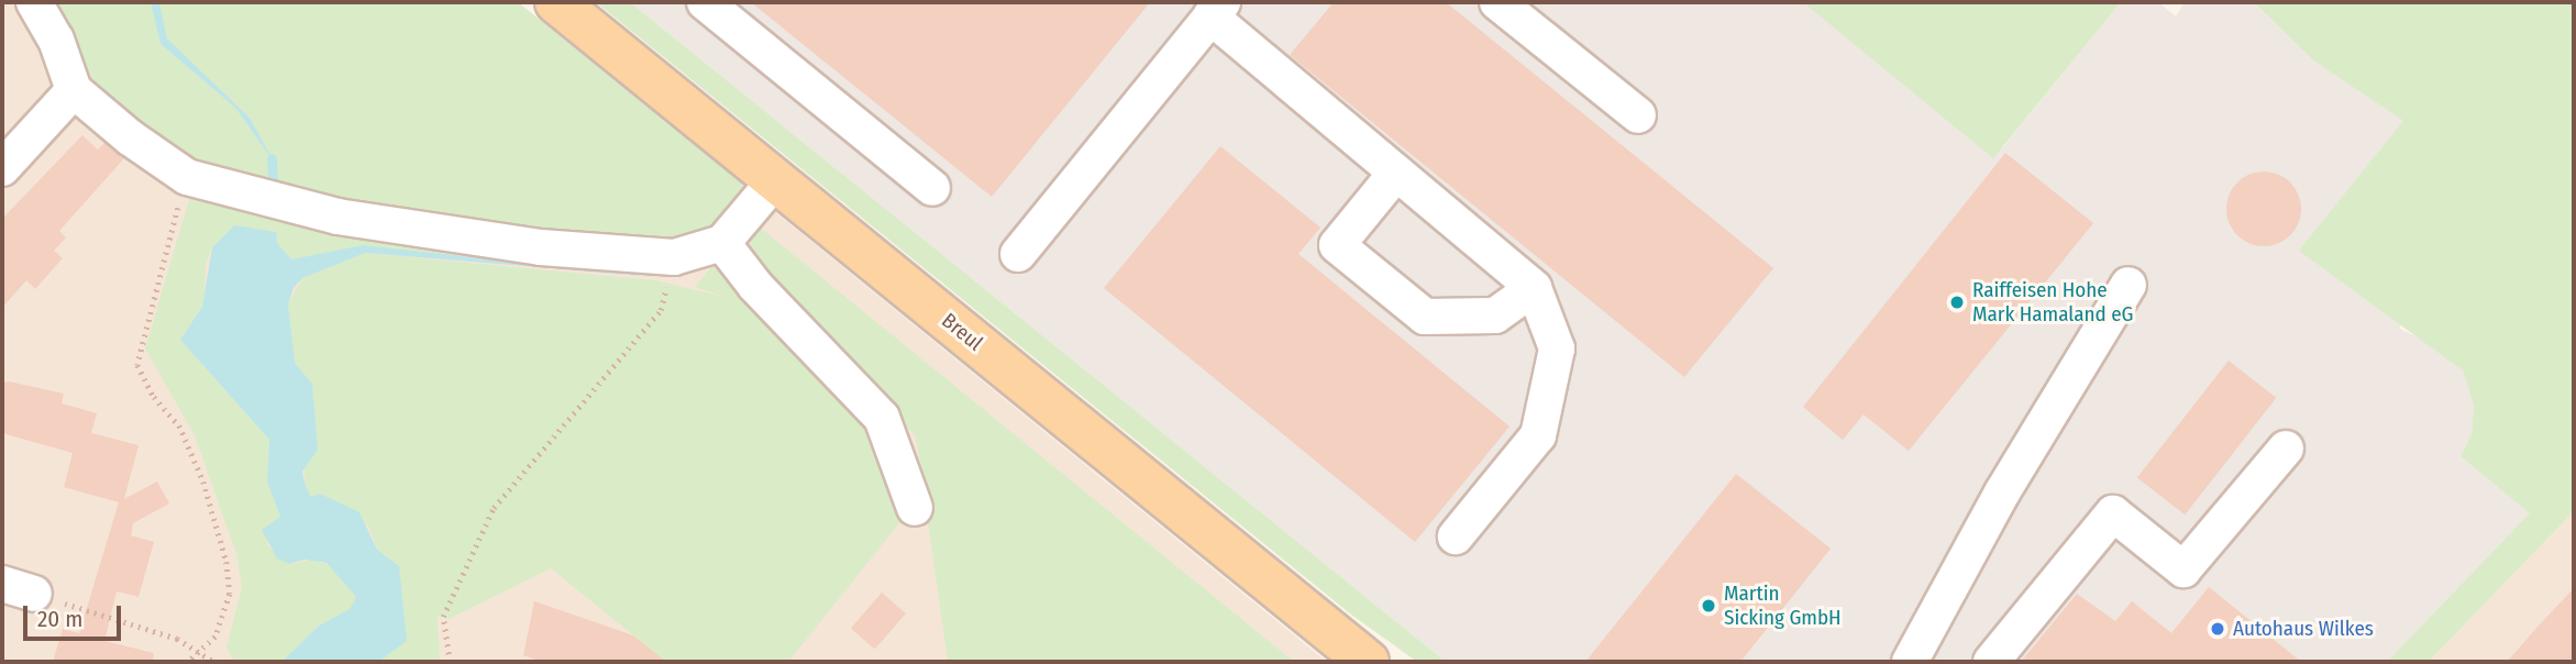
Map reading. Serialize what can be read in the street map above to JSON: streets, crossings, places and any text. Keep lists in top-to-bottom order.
{
  "streets": {
    "main road": ["Breul"]
  },
  "places": ["Raiffeisen Hohe Mark Hamaland eG", "Martin Sicking GmbH", "Autohaus Wilkes"],
  "scale_bar": "20 m"
}
